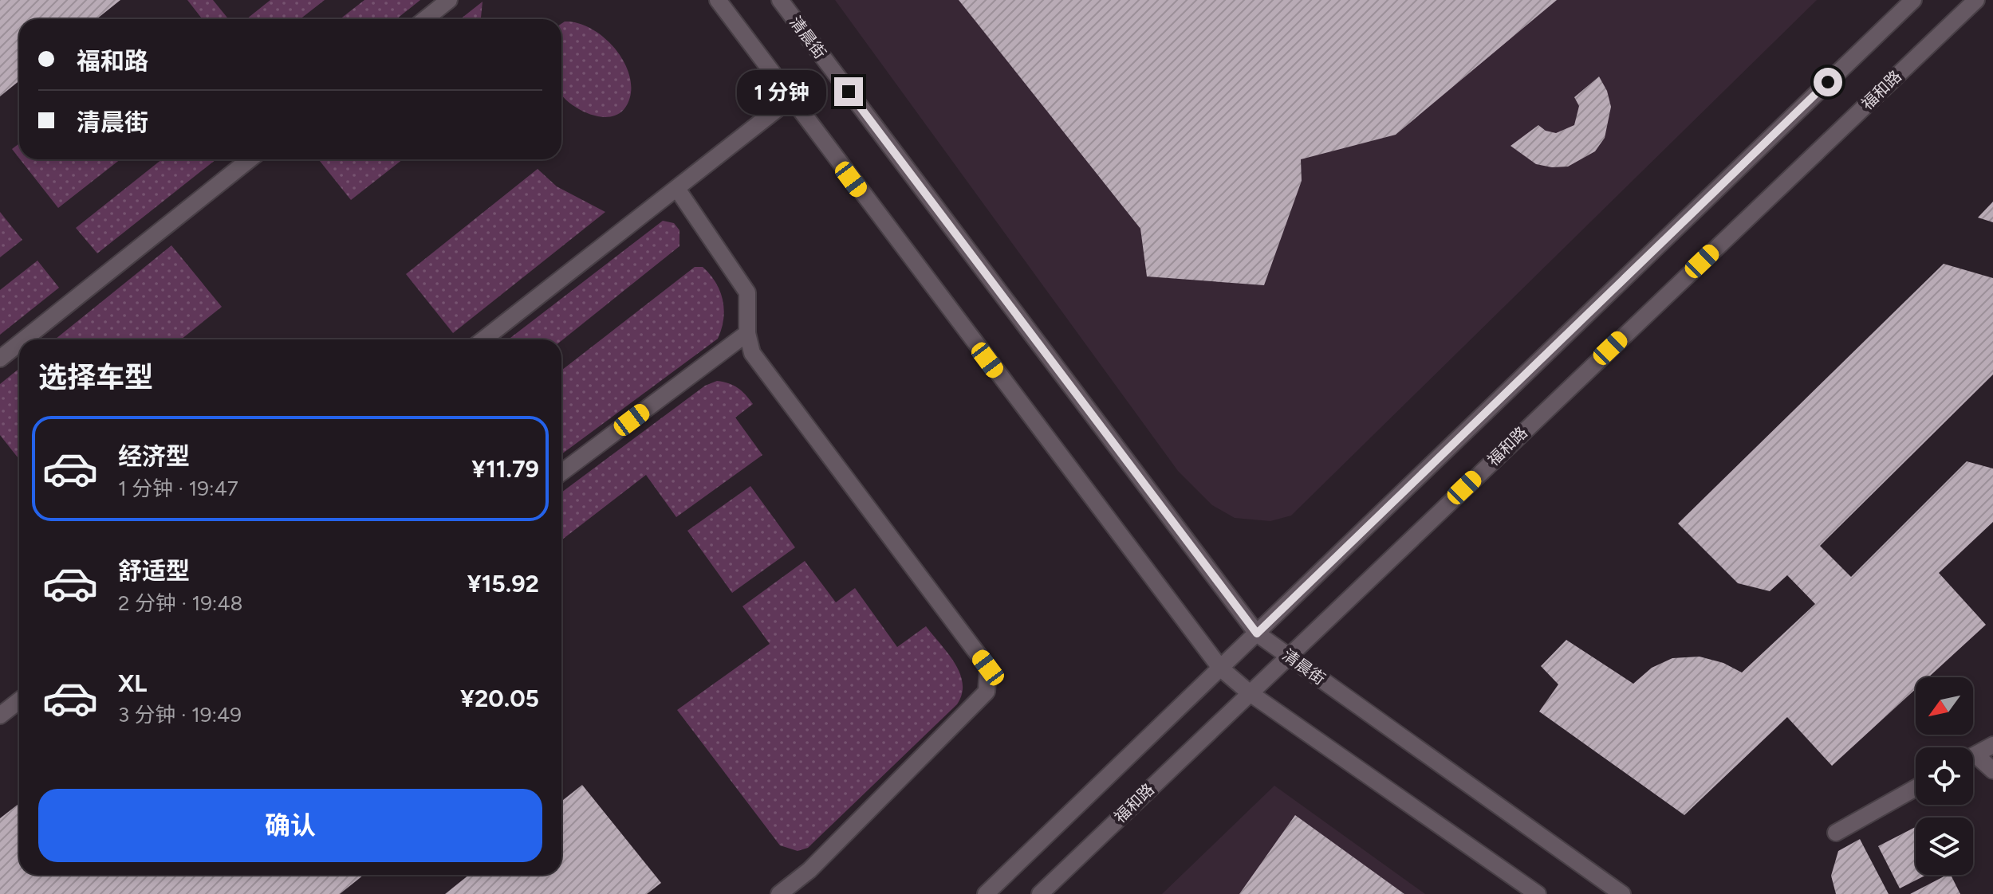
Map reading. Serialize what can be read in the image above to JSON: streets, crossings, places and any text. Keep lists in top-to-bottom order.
{
  "streets": {
    "street": ["清晨街", "福和路"]
  },
  "crossings": [
    ["清晨街", "福和路"]
  ],
  "north": "bottom left",
  "page": {
    "banner": ["福和路", "清晨街"],
    "bubble": "1 分钟",
    "heading": "选择车型",
    "list": [
      {
        "name": "经济型",
        "note": "1 分钟 · 19:47",
        "value": "¥11.79"
      },
      {
        "name": "舒适型",
        "note": "2 分钟 · 19:48",
        "value": "¥15.92"
      },
      {
        "name": "XL",
        "note": "3 分钟 · 19:49",
        "value": "¥20.05"
      }
    ],
    "buttons": "确认"
  }
}
